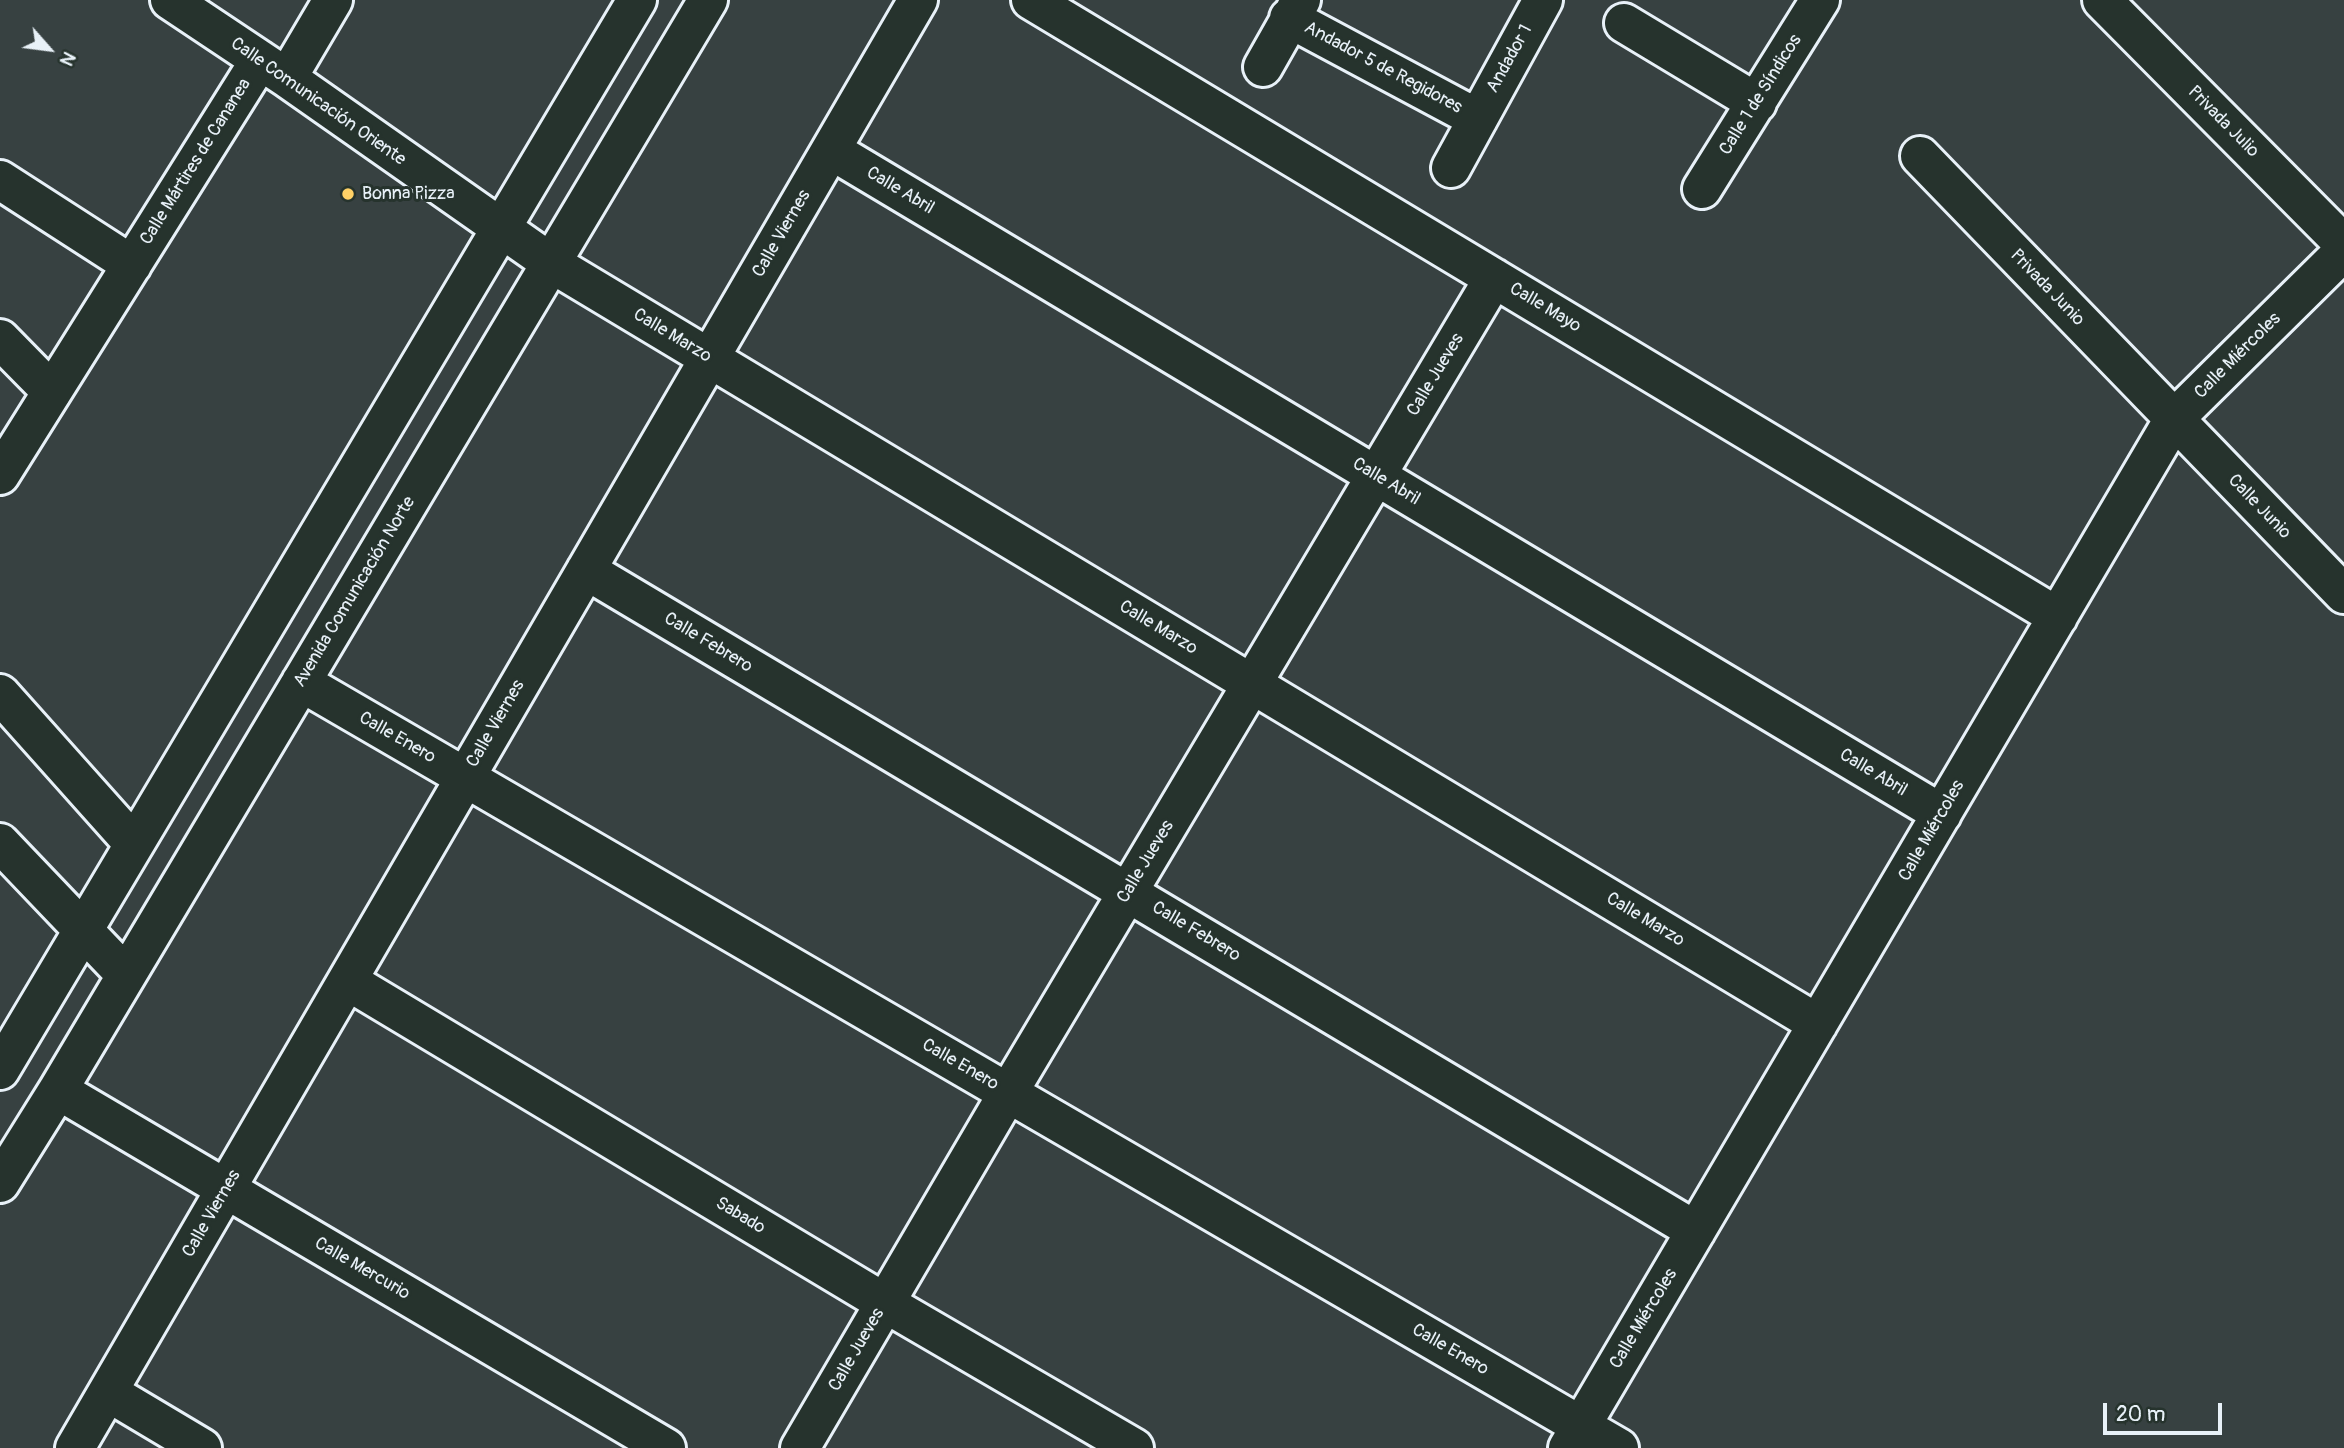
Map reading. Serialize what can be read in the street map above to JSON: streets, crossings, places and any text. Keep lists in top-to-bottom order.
{
  "streets": {
    "street": [
      "Andador 1",
      "Andador 5 de Regidores",
      "Calle 1 de Síndicos",
      "Calle Comunicación Oriente",
      "Privada Julio",
      "Calle Mártires de Cananea",
      "Calle Abril",
      "Calle Viernes",
      "Privada Junio",
      "Calle Mayo",
      "Calle Marzo",
      "Calle Miércoles",
      "Calle Jueves",
      "Calle Junio",
      "Avenida Comunicación Norte",
      "Calle Febrero",
      "Calle Enero",
      "Sabado",
      "Calle Mercurio"
    ]
  },
  "crossings": [
    ["Andador 1", "Andador 5 de Regidores"],
    ["Calle Comunicación Oriente", "Calle Mártires de Cananea"],
    ["Calle Comunicación Oriente", "Calle Marzo"],
    ["Calle Abril", "Calle Viernes"],
    ["Calle Abril", "Calle Miércoles"],
    ["Calle Abril", "Calle Jueves"],
    ["Calle Viernes", "Calle Marzo"],
    ["Calle Viernes", "Calle Febrero"],
    ["Calle Viernes", "Calle Enero"],
    ["Calle Viernes", "Sabado"],
    ["Calle Viernes", "Calle Mercurio"],
    ["Privada Junio", "Calle Miércoles"],
    ["Privada Junio", "Calle Junio"],
    ["Calle Mayo", "Calle Miércoles"],
    ["Calle Mayo", "Calle Jueves"],
    ["Calle Marzo", "Calle Miércoles"],
    ["Calle Marzo", "Calle Jueves"],
    ["Calle Marzo", "Avenida Comunicación Norte"],
    ["Calle Miércoles", "Calle Junio"],
    ["Calle Miércoles", "Calle Febrero"],
    ["Calle Miércoles", "Calle Enero"],
    ["Calle Jueves", "Calle Febrero"],
    ["Calle Jueves", "Calle Enero"],
    ["Calle Jueves", "Sabado"],
    ["Avenida Comunicación Norte", "Calle Enero"],
    ["Avenida Comunicación Norte", "Calle Mercurio"]
  ],
  "places": ["Bonna Pizza"],
  "scale_bar": "20 m",
  "north": "bottom right"
}
